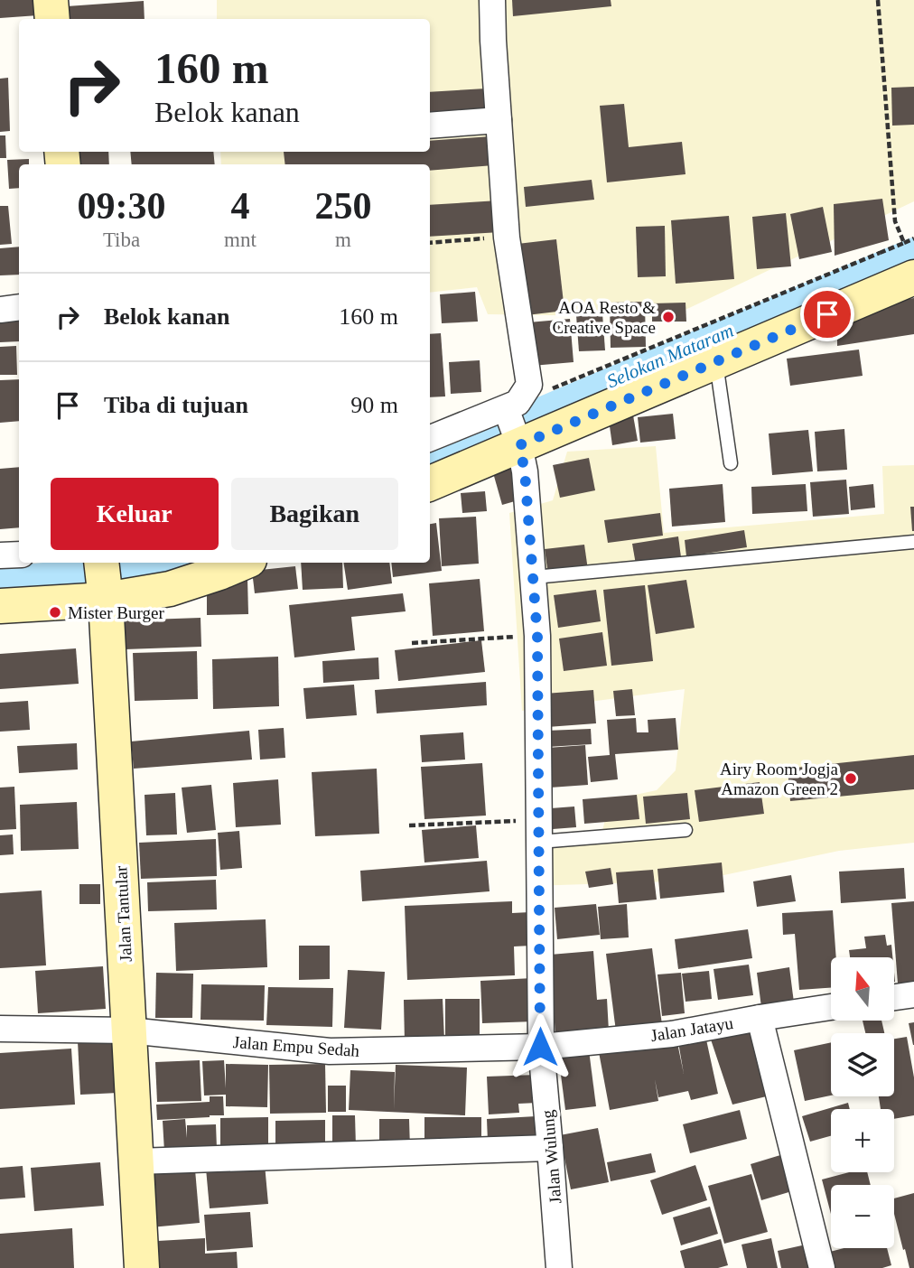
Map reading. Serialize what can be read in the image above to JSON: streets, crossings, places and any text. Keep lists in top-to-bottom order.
{
  "streets": {
    "main road": ["Jalan Tantular"],
    "street": ["Jalan Jatayu", "Jalan Empu Sedah", "Jalan Wulung"]
  },
  "crossings": [
    ["Jalan Tantular", "Jalan Empu Sedah"],
    ["Jalan Jatayu", "Jalan Empu Sedah"],
    ["Jalan Jatayu", "Jalan Wulung"],
    ["Jalan Empu Sedah", "Jalan Wulung"]
  ],
  "water": ["Selokan Mataram"],
  "places": ["AOA Resto & Creative Space", "Mister Burger", "Airy Room Jogja Amazon Green 2"],
  "north": "top",
  "page": {
    "turn": ["160 m", "Belok kanan"],
    "eta": [
      "09:30",
      "Tiba",
      "4",
      "mnt",
      "250",
      "m"
    ],
    "list": [
      {
        "name": "Belok kanan",
        "value": "160 m"
      },
      {
        "name": "Tiba di tujuan",
        "value": "90 m"
      }
    ],
    "buttons": ["Keluar", "Bagikan"],
    "map_buttons": ["+", "−"]
  }
}
